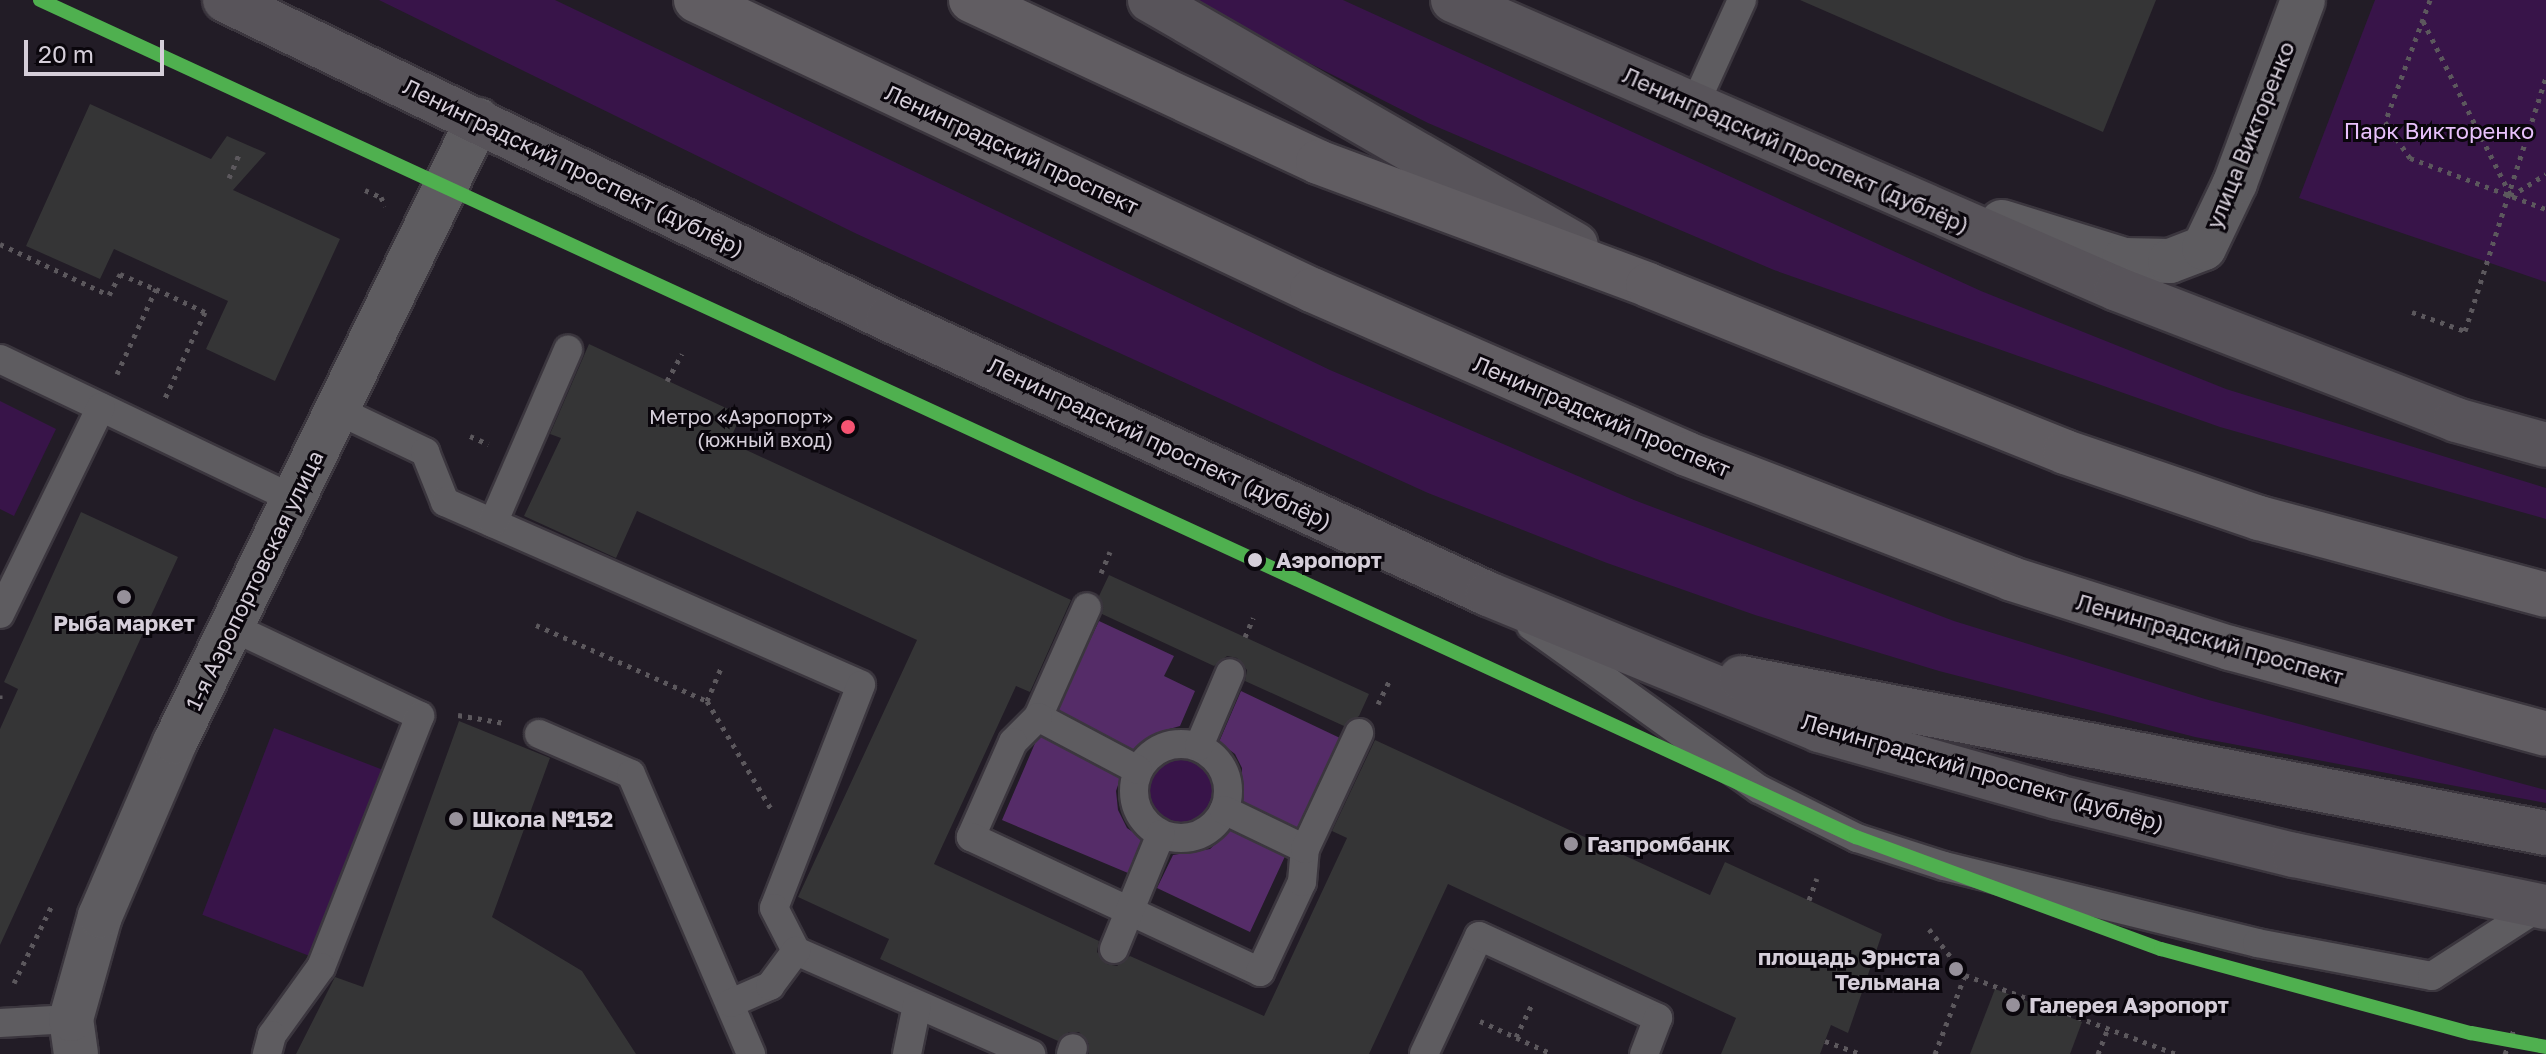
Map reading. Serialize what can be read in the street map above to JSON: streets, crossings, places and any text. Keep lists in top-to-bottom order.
{
  "streets": {
    "main road": ["Ленинградский проспект", "Ленинградский проспект (дублёр)"],
    "street": ["улица Викторенко", "1-я Аэропортовская улица"]
  },
  "crossings": [
    ["улица Викторенко", "Ленинградский проспект (дублёр)"],
    ["Ленинградский проспект (дублёр)", "1-я Аэропортовская улица"]
  ],
  "parks": ["Парк Викторенко"],
  "places": [
    "Метро «Аэропорт» (южный вход)",
    "Аэропорт",
    "Рыба маркет",
    "Школа №152",
    "Газпромбанк",
    "площадь Эрнста Тельмана",
    "Галерея Аэропорт"
  ],
  "scale_bar": "20 m"
}
